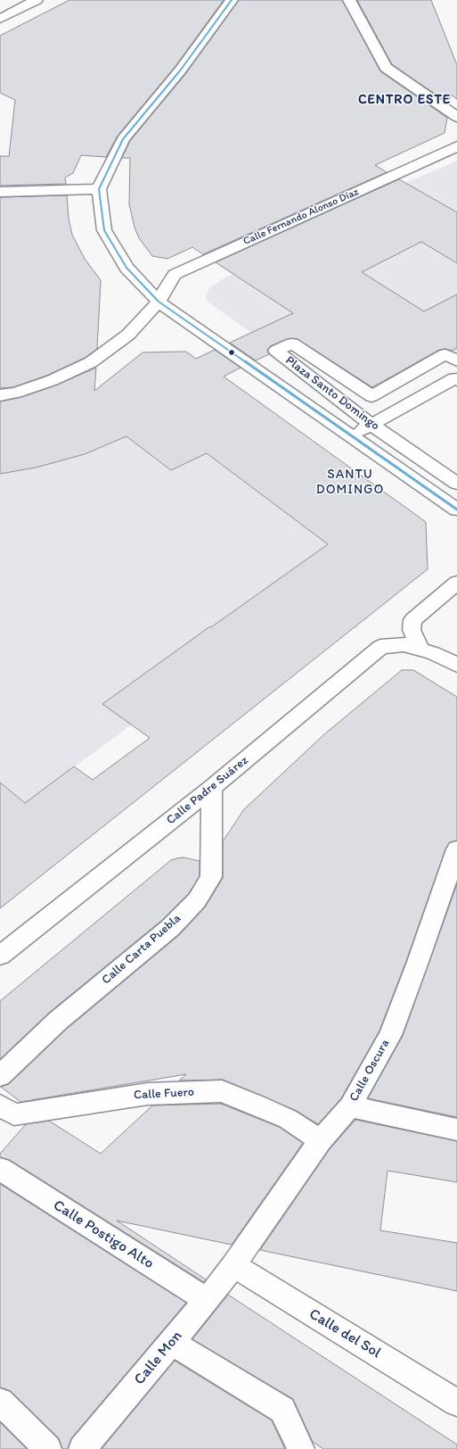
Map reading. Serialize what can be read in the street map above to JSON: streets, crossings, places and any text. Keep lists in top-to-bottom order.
{
  "streets": {
    "street": [
      "Calle Fernando Alonso Díaz",
      "Plaza Santo Domingo",
      "Calle Padre Suárez",
      "Calle Carta Puebla",
      "Calle Oscura",
      "Calle Fuero",
      "Calle Postigo Alto",
      "Calle del Sol",
      "Calle Mon"
    ]
  },
  "crossings": [
    ["Calle Padre Suárez", "Calle Carta Puebla"],
    ["Calle Oscura", "Calle Fuero"],
    ["Calle Oscura", "Calle del Sol"],
    ["Calle Oscura", "Calle Mon"],
    ["Calle Postigo Alto", "Calle Mon"],
    ["Calle del Sol", "Calle Mon"]
  ],
  "districts": ["CENTRO ESTE", "SANTU DOMINGO"]
}
